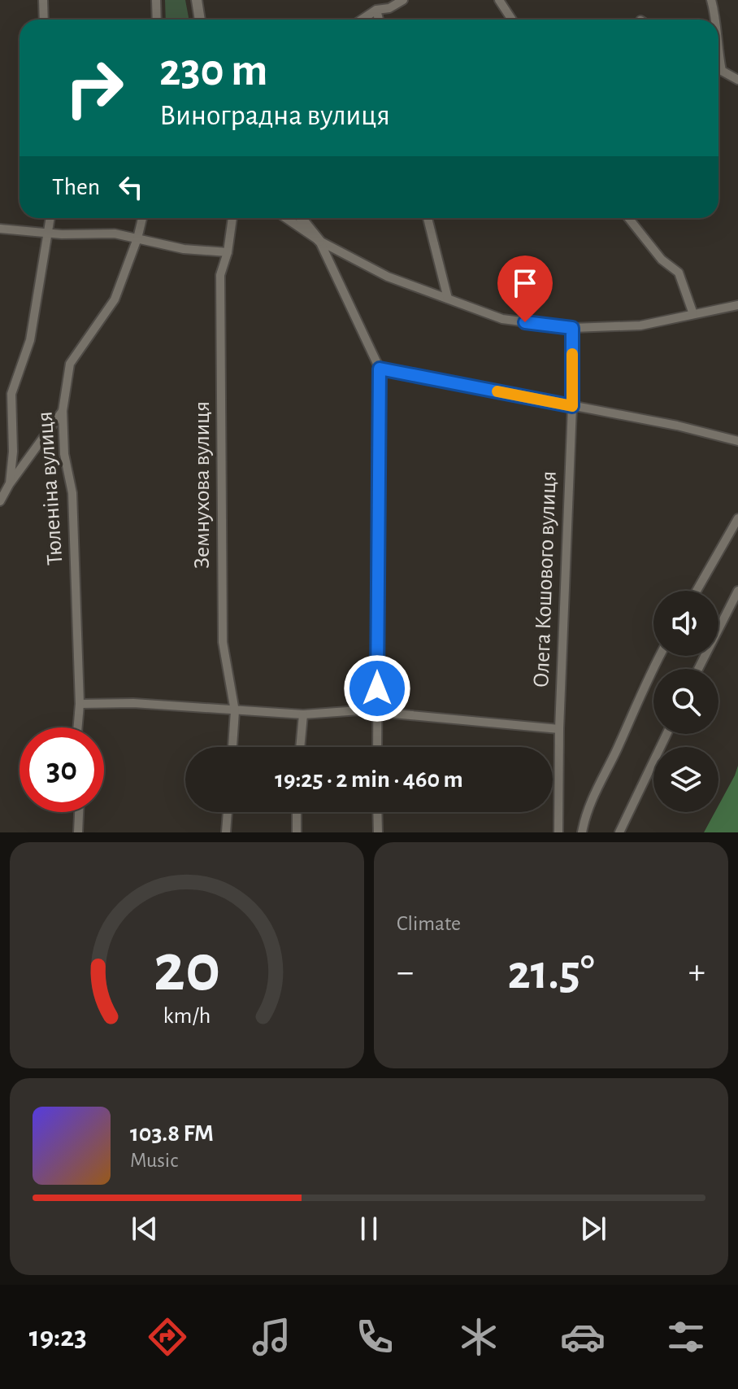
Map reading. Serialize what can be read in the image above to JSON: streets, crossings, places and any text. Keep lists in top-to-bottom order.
{
  "streets": {
    "street": ["Земнухова вулиця", "Тюленіна вулиця", "Олега Кошового вулиця"]
  },
  "page": {
    "turn": ["230 m", "Виноградна вулиця"],
    "then": "Then",
    "limit": "30",
    "trip": "19:25 · 2 min · 460 m",
    "tile": "Climate",
    "heat": ["−", "21.5°", "+"],
    "song": ["103.8 FM", "Music"],
    "tabs": "19:23",
    "gauge": ["20", "km/h"]
  }
}
